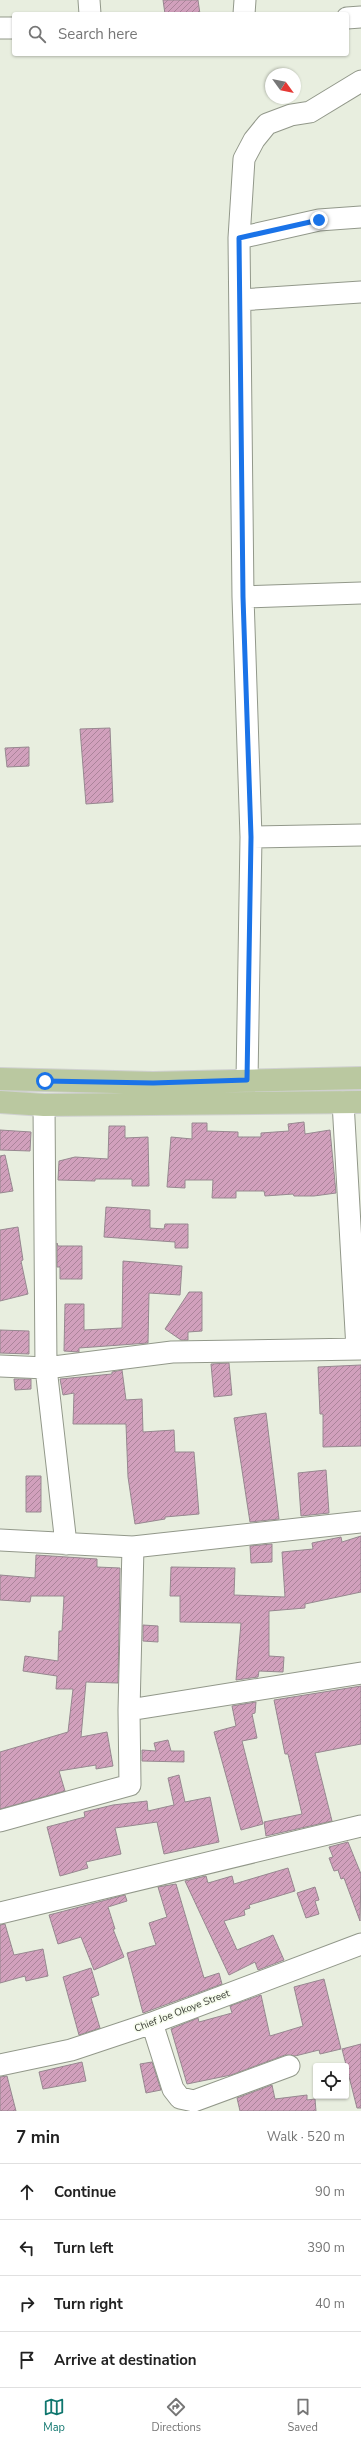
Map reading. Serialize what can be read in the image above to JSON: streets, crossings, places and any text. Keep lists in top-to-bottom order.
{
  "streets": {
    "street": ["Chief Joe Okoye Street"]
  },
  "north": "bottom right",
  "page": {
    "search": "Search here",
    "heading": ["7 min", "Walk · 520 m"],
    "list": [
      ["Continue", "90 m"],
      ["Turn left", "390 m"],
      ["Turn right", "40 m"],
      "Arrive at destination"
    ],
    "nav": ["Map", "Directions", "Saved"]
  }
}
